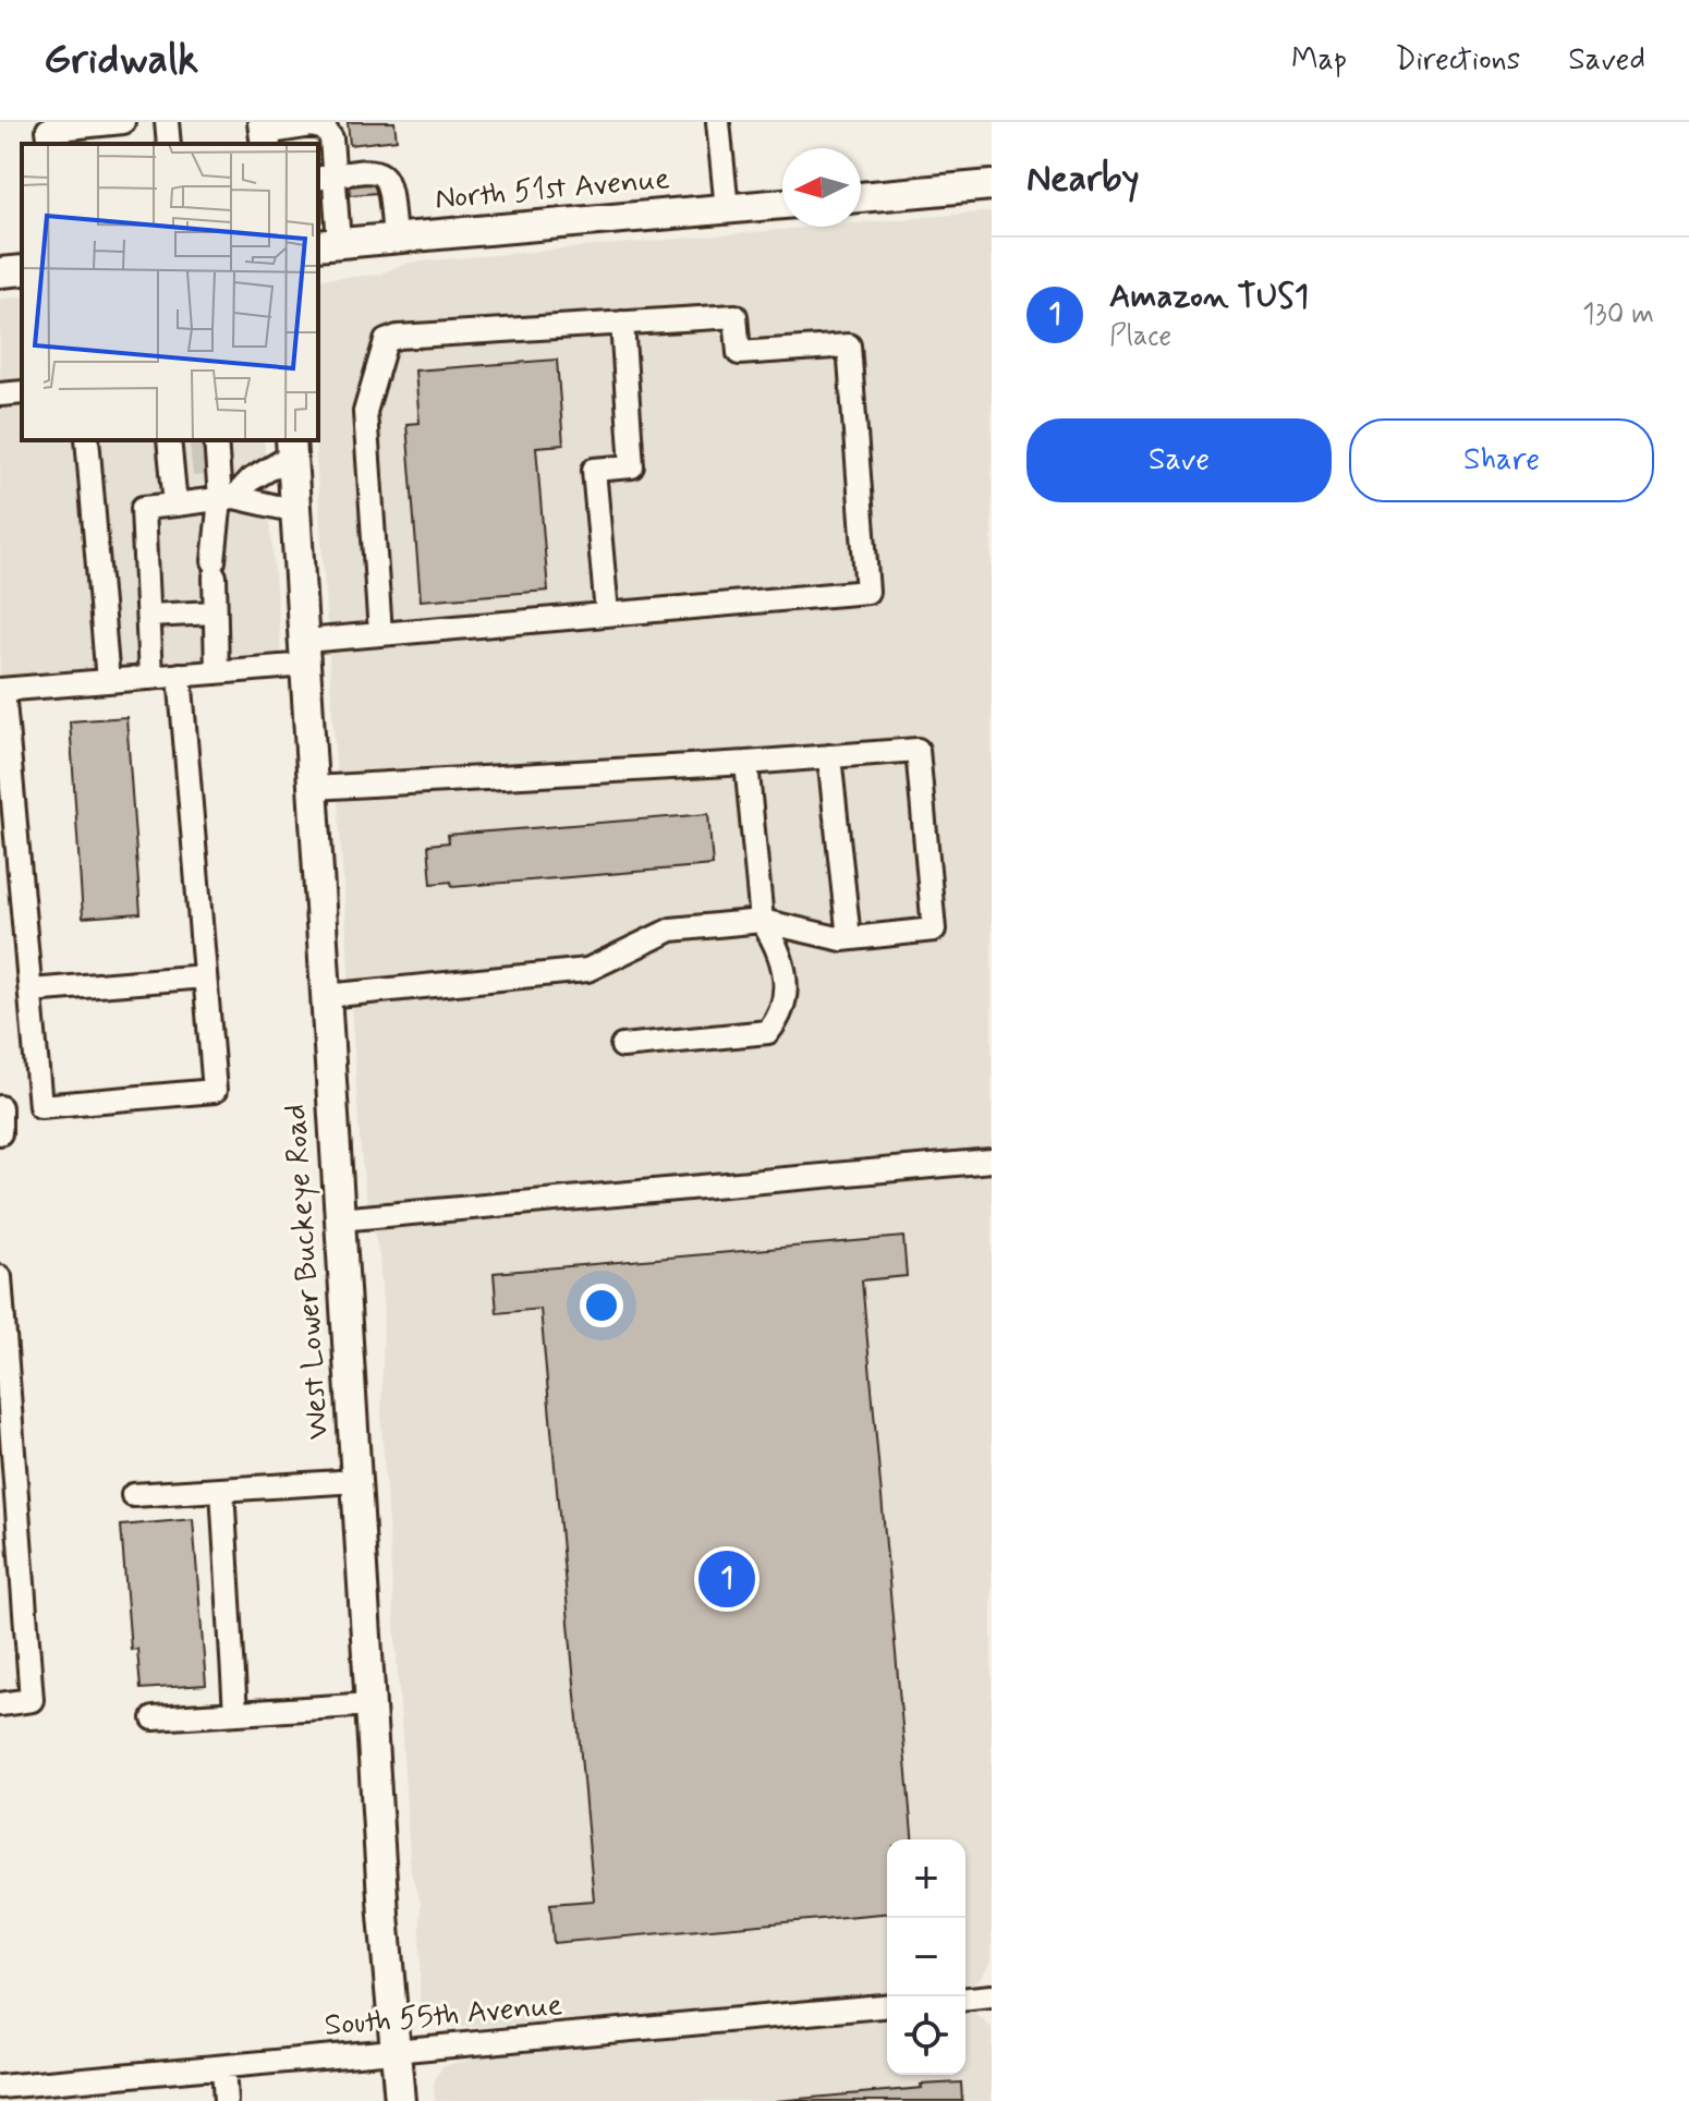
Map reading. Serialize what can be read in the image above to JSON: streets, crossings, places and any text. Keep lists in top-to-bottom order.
{
  "streets": {
    "main road": ["North 51st Avenue", "West Lower Buckeye Road"],
    "street": ["South 55th Avenue"]
  },
  "crossings": [
    ["West Lower Buckeye Road", "South 55th Avenue"]
  ],
  "north": "left",
  "page": {
    "header": "Gridwalk",
    "nav": ["Map", "Directions", "Saved"],
    "heading": "Nearby",
    "list": [
      {
        "mark": "1",
        "name": "Amazon TUS1",
        "note": "Place",
        "value": "130 m"
      }
    ],
    "buttons": ["Save", "Share"],
    "pins": "1",
    "map_buttons": ["+", "−"]
  }
}
